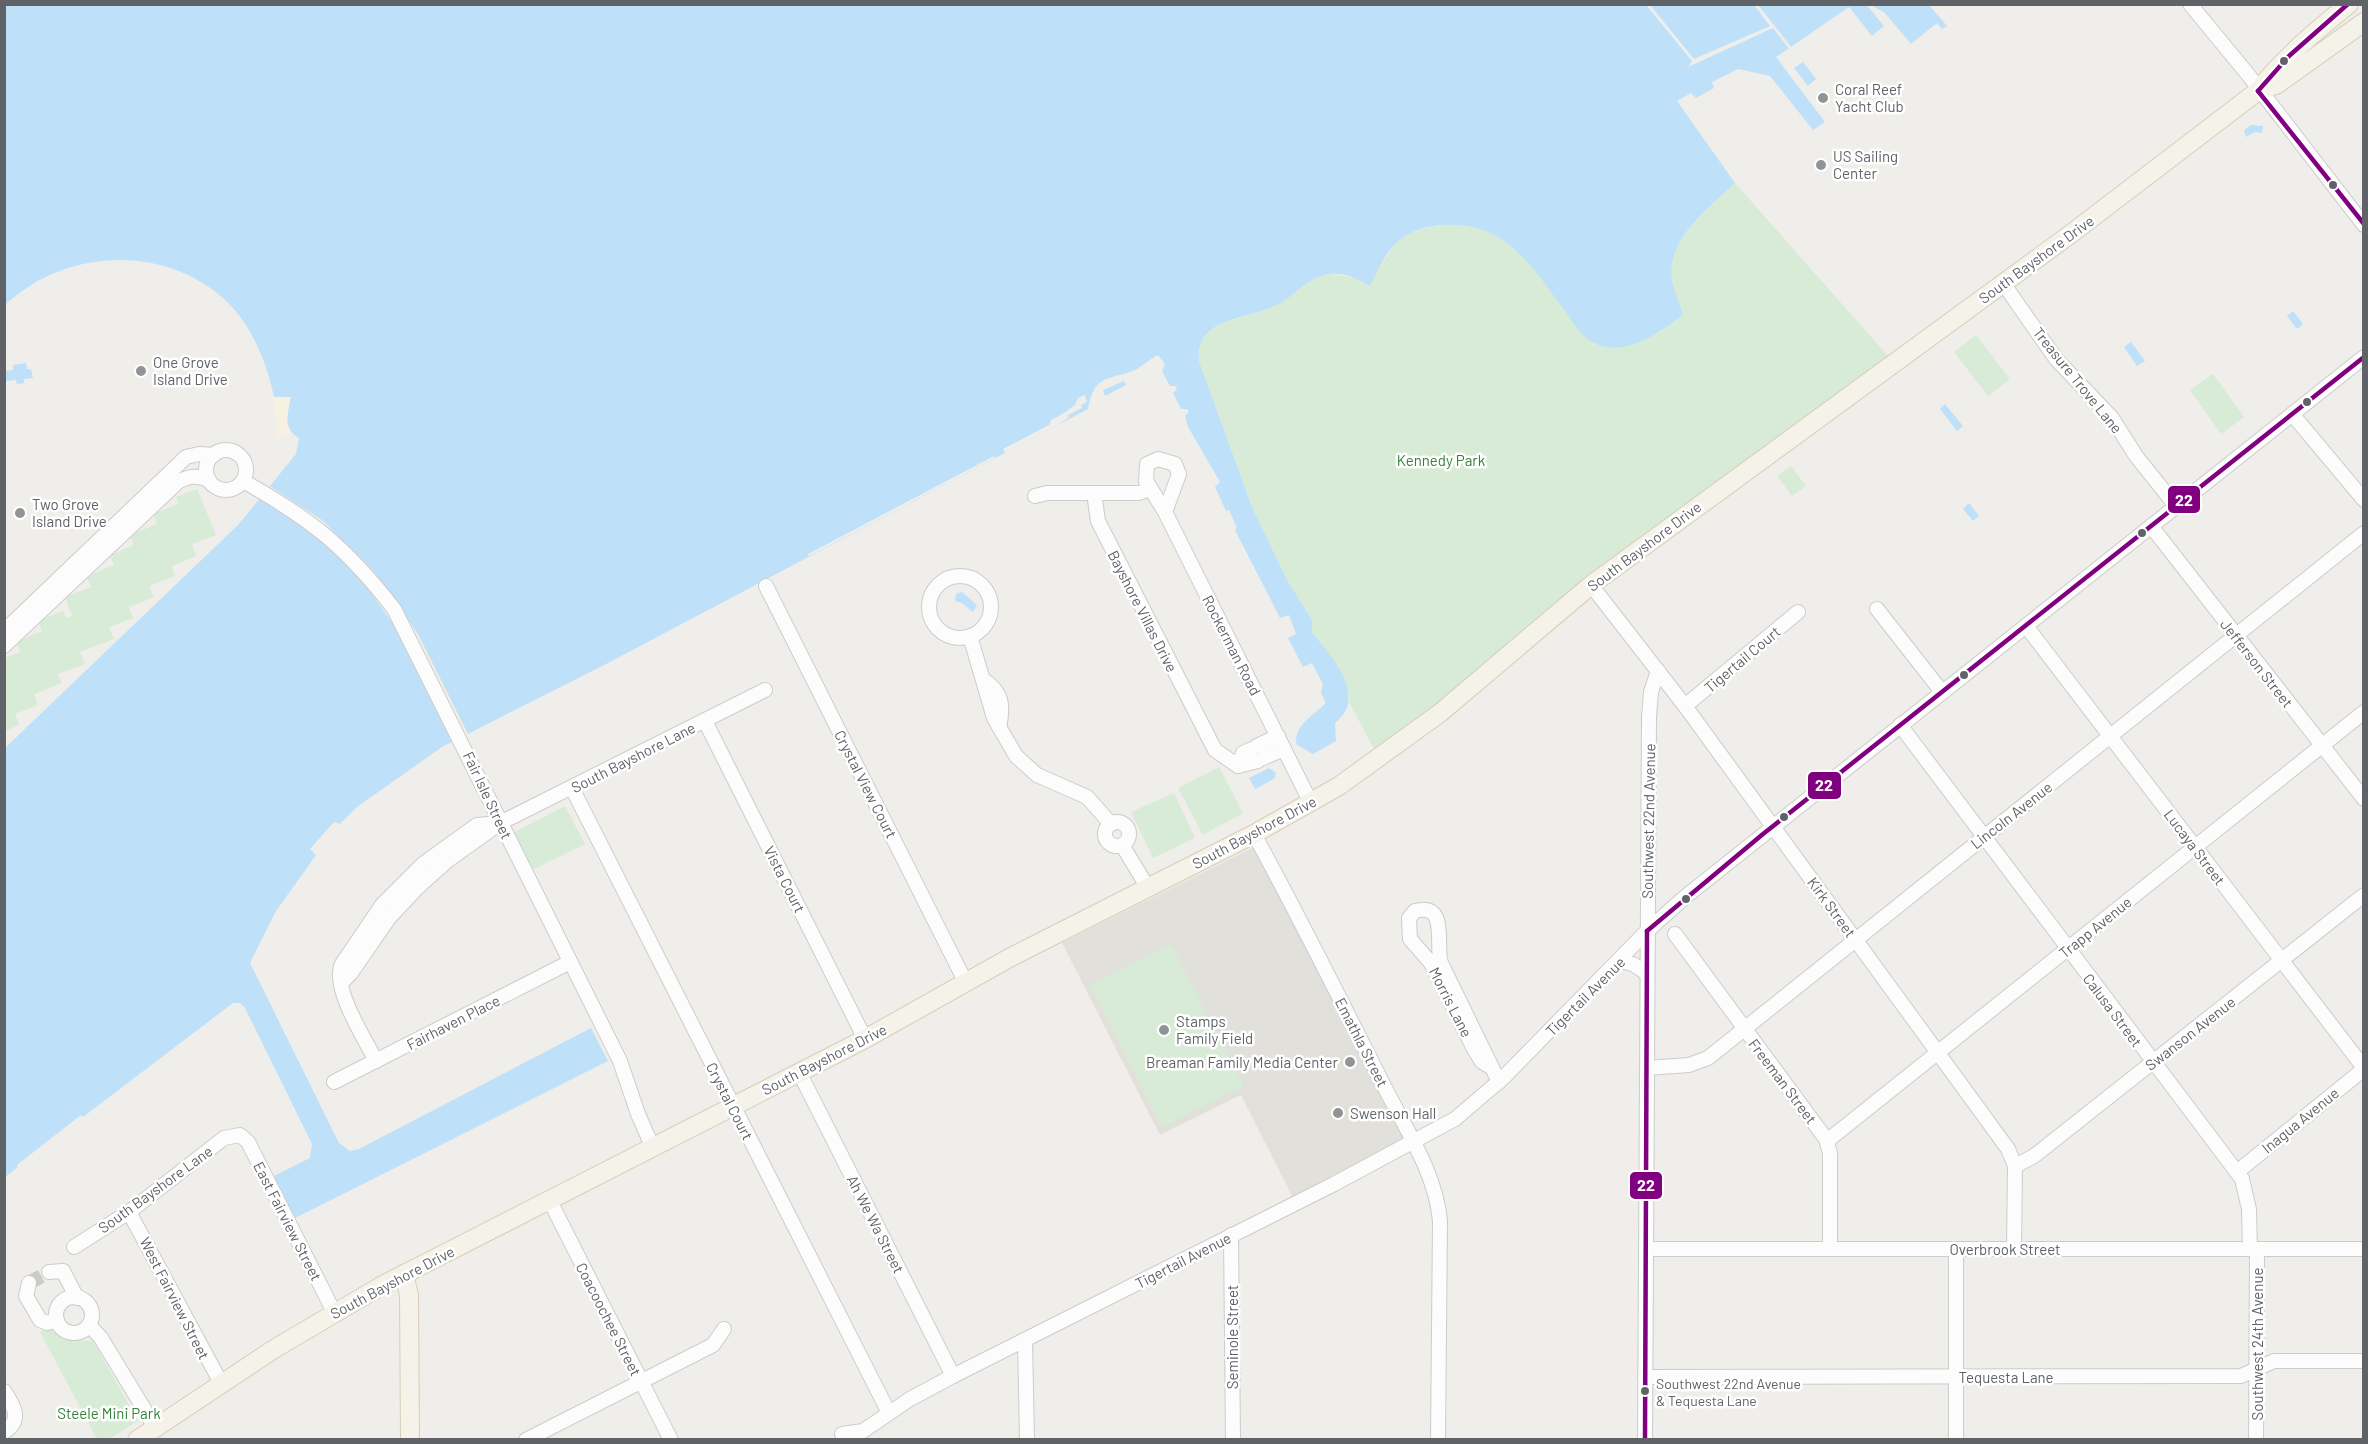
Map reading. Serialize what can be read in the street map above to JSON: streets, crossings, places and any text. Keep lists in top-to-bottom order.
{
  "streets": {
    "main road": ["South Bayshore Drive"],
    "street": [
      "Treasure Trove Lane",
      "Bayshore Villas Drive",
      "Rockerman Road",
      "Tigertail Court",
      "Jefferson Street",
      "South Bayshore Lane",
      "Crystal View Court",
      "Fair Isle Street",
      "Lincoln Avenue",
      "Southwest 22nd Avenue",
      "Lucaya Street",
      "Vista Court",
      "Kirk Street",
      "Trapp Avenue",
      "Tigertail Avenue",
      "Morris Lane",
      "Calusa Street",
      "Fairhaven Place",
      "Swanson Avenue",
      "Emathla Street",
      "Freeman Street",
      "Crystal Court",
      "Inagua Avenue",
      "East Fairview Street",
      "Ah We Wa Street",
      "Overbrook Street",
      "West Fairview Street",
      "Coacoochee Street",
      "Seminole Street",
      "Southwest 24th Avenue",
      "Tequesta Lane"
    ]
  },
  "crossings": [
    ["South Bayshore Drive", "Treasure Trove Lane"],
    ["South Bayshore Drive", "Rockerman Road"],
    ["South Bayshore Drive", "Crystal View Court"],
    ["South Bayshore Drive", "Fair Isle Street"],
    ["South Bayshore Drive", "Vista Court"],
    ["South Bayshore Drive", "Kirk Street"],
    ["South Bayshore Drive", "Emathla Street"],
    ["South Bayshore Drive", "Crystal Court"],
    ["South Bayshore Drive", "East Fairview Street"],
    ["South Bayshore Drive", "Ah We Wa Street"],
    ["South Bayshore Drive", "West Fairview Street"],
    ["South Bayshore Drive", "Coacoochee Street"],
    ["Treasure Trove Lane", "Tigertail Avenue"],
    ["Bayshore Villas Drive", "Rockerman Road"],
    ["Tigertail Court", "Kirk Street"],
    ["Jefferson Street", "Lincoln Avenue"],
    ["Jefferson Street", "Trapp Avenue"],
    ["Jefferson Street", "Tigertail Avenue"],
    ["South Bayshore Lane", "Fair Isle Street"],
    ["South Bayshore Lane", "Vista Court"],
    ["South Bayshore Lane", "Fairhaven Place"],
    ["South Bayshore Lane", "Crystal Court"],
    ["South Bayshore Lane", "East Fairview Street"],
    ["South Bayshore Lane", "West Fairview Street"],
    ["Fair Isle Street", "Fairhaven Place"],
    ["Lincoln Avenue", "Southwest 22nd Avenue"],
    ["Lincoln Avenue", "Lucaya Street"],
    ["Lincoln Avenue", "Kirk Street"],
    ["Lincoln Avenue", "Calusa Street"],
    ["Lincoln Avenue", "Freeman Street"],
    ["Southwest 22nd Avenue", "Kirk Street"],
    ["Southwest 22nd Avenue", "Tigertail Avenue"],
    ["Southwest 22nd Avenue", "Overbrook Street"],
    ["Southwest 22nd Avenue", "Tequesta Lane"],
    ["Lucaya Street", "Trapp Avenue"],
    ["Lucaya Street", "Tigertail Avenue"],
    ["Lucaya Street", "Swanson Avenue"],
    ["Lucaya Street", "Inagua Avenue"],
    ["Kirk Street", "Trapp Avenue"],
    ["Kirk Street", "Tigertail Avenue"],
    ["Kirk Street", "Swanson Avenue"],
    ["Kirk Street", "Overbrook Street"],
    ["Trapp Avenue", "Calusa Street"],
    ["Trapp Avenue", "Freeman Street"],
    ["Tigertail Avenue", "Morris Lane"],
    ["Tigertail Avenue", "Calusa Street"],
    ["Tigertail Avenue", "Emathla Street"],
    ["Tigertail Avenue", "Crystal Court"],
    ["Tigertail Avenue", "Ah We Wa Street"],
    ["Tigertail Avenue", "Seminole Street"],
    ["Calusa Street", "Swanson Avenue"],
    ["Calusa Street", "Inagua Avenue"],
    ["Calusa Street", "Overbrook Street"],
    ["Calusa Street", "Southwest 24th Avenue"],
    ["Overbrook Street", "Southwest 24th Avenue"],
    ["Southwest 24th Avenue", "Tequesta Lane"]
  ],
  "parks": ["Kennedy Park", "Steele Mini Park"],
  "places": [
    "Coral Reef Yacht Club",
    "US Sailing Center",
    "One Grove Island Drive",
    "Two Grove Island Drive",
    "Stamps Family Field",
    "Breaman Family Media Center",
    "Swenson Hall",
    "Southwest 22nd Avenue & Tequesta Lane"
  ],
  "lines": ["transit line 22"]
}
